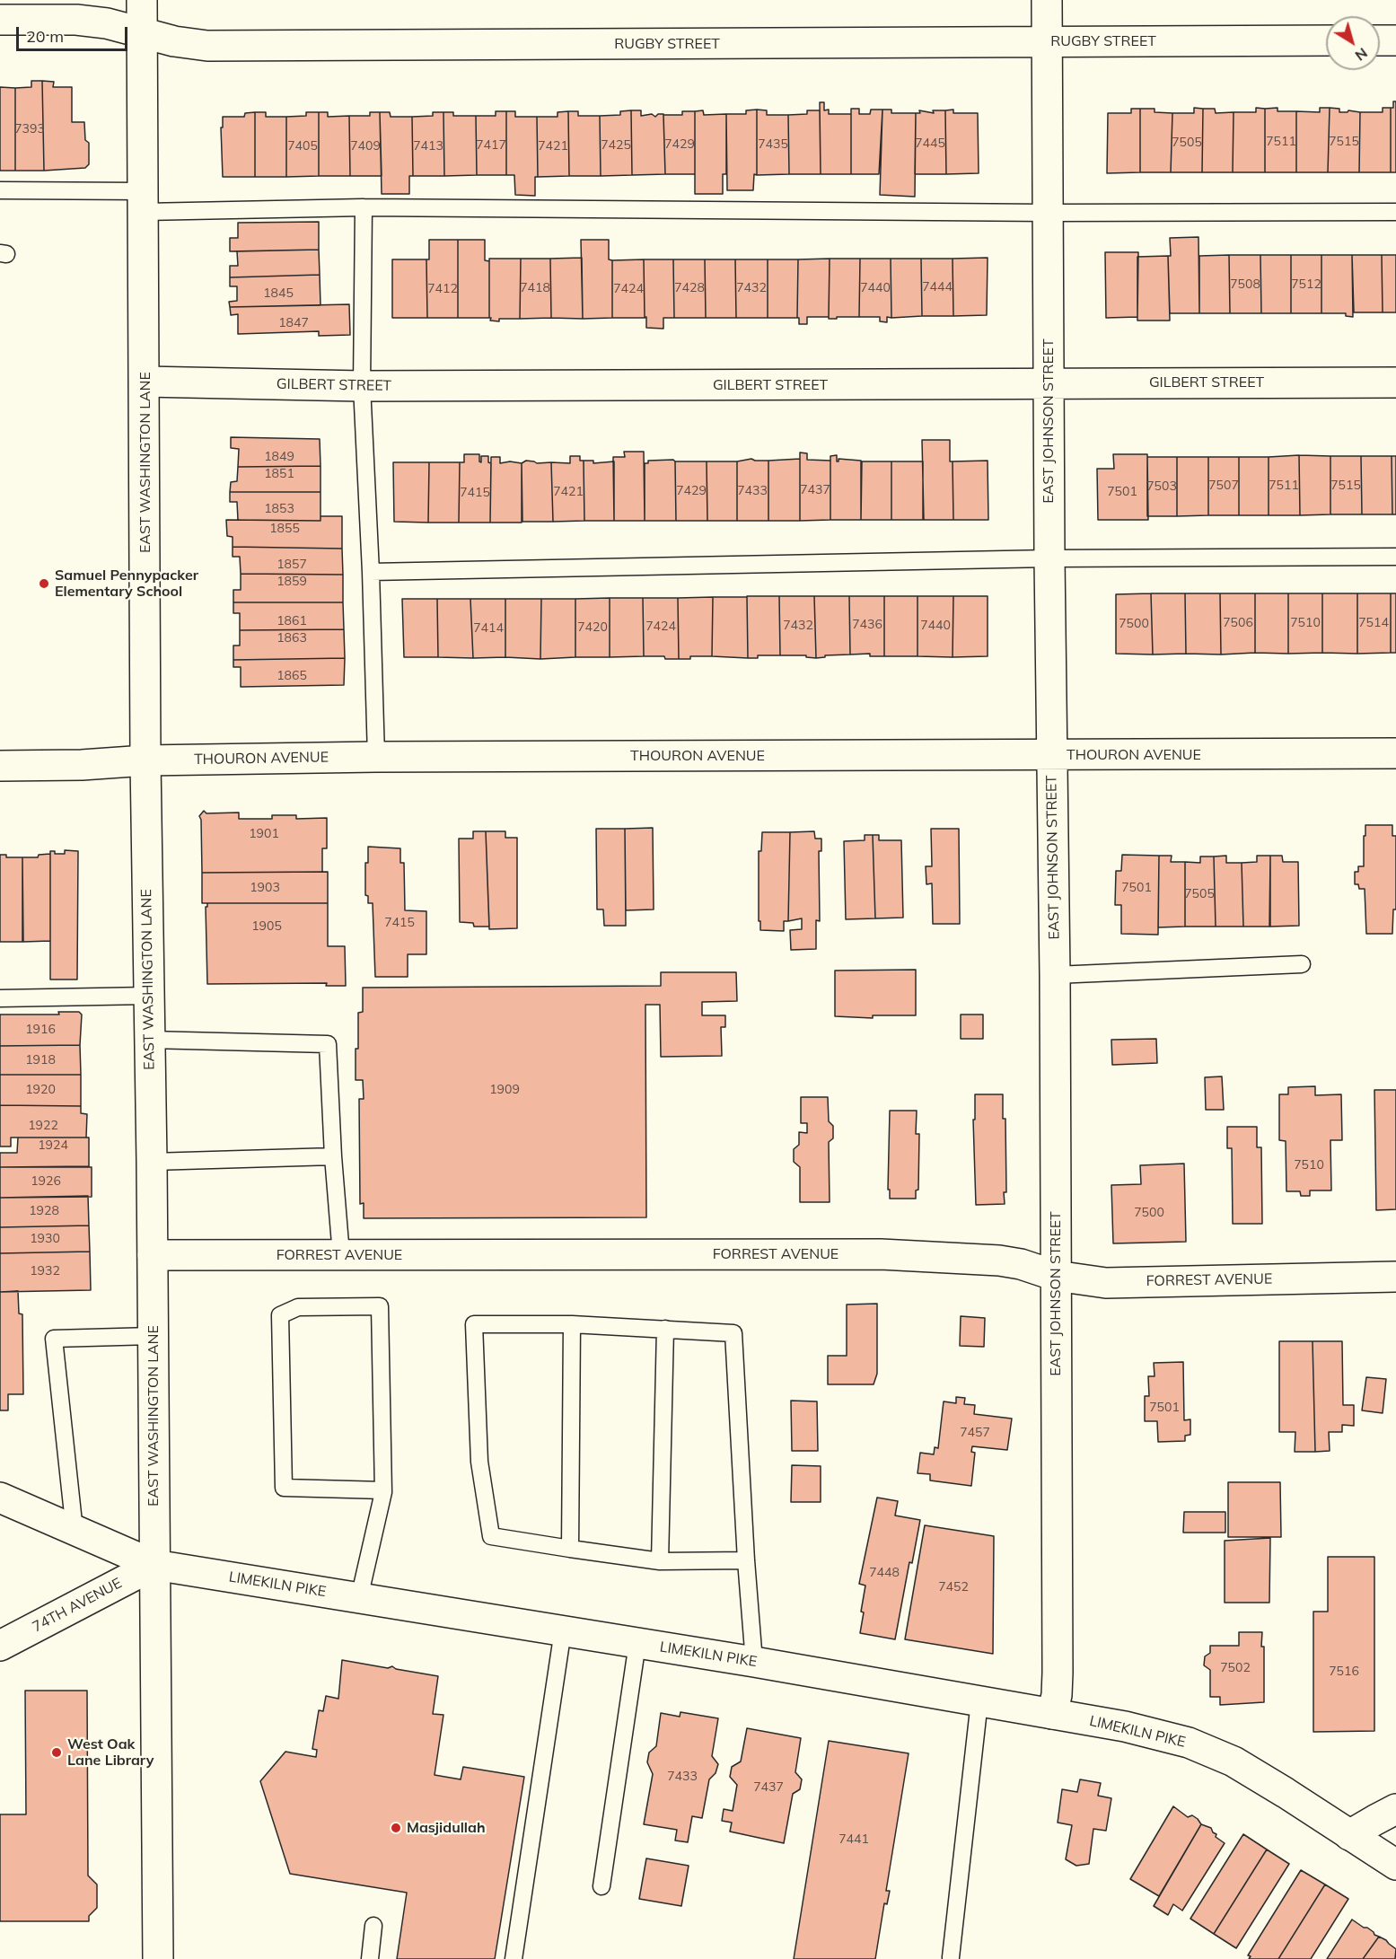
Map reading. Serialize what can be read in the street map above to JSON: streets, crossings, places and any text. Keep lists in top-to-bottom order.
{
  "streets": {
    "street": [
      "RUGBY STREET",
      "GILBERT STREET",
      "EAST JOHNSON STREET",
      "EAST WASHINGTON LANE",
      "THOURON AVENUE",
      "FORREST AVENUE",
      "LIMEKILN PIKE",
      "74TH AVENUE"
    ]
  },
  "crossings": [
    ["RUGBY STREET", "EAST JOHNSON STREET"],
    ["RUGBY STREET", "EAST WASHINGTON LANE"],
    ["GILBERT STREET", "EAST JOHNSON STREET"],
    ["GILBERT STREET", "EAST WASHINGTON LANE"],
    ["EAST JOHNSON STREET", "THOURON AVENUE"],
    ["EAST JOHNSON STREET", "FORREST AVENUE"],
    ["EAST JOHNSON STREET", "LIMEKILN PIKE"],
    ["EAST WASHINGTON LANE", "THOURON AVENUE"],
    ["EAST WASHINGTON LANE", "FORREST AVENUE"],
    ["EAST WASHINGTON LANE", "LIMEKILN PIKE"],
    ["EAST WASHINGTON LANE", "74TH AVENUE"],
    ["LIMEKILN PIKE", "74TH AVENUE"]
  ],
  "places": ["Samuel Pennypacker Elementary School", "West Oak Lane Library", "Masjidullah"],
  "house_numbers": [
    "7393",
    "7511",
    "7515",
    "7505",
    "7445",
    "7429",
    "7435",
    "7417",
    "7425",
    "7405",
    "7409",
    "7413",
    "7421",
    "7508",
    "7512",
    "7444",
    "7418",
    "7428",
    "7432",
    "7440",
    "7412",
    "7424",
    "1845",
    "1847",
    "1849",
    "1851",
    "7507",
    "7511",
    "7515",
    "7503",
    "7437",
    "7429",
    "7433",
    "7421",
    "7501",
    "7415",
    "1853",
    "1855",
    "1857",
    "1859",
    "1861",
    "7506",
    "7510",
    "7514",
    "7500",
    "7436",
    "7432",
    "7440",
    "7424",
    "7420",
    "7414",
    "1863",
    "1865",
    "1901",
    "1903",
    "7501",
    "7505",
    "7415",
    "1905",
    "1916",
    "1918",
    "1920",
    "1909",
    "1922",
    "1924",
    "7510",
    "1926",
    "1928",
    "7500",
    "1930",
    "1932",
    "7501",
    "7457",
    "7448",
    "7452",
    "7502",
    "7516",
    "7433",
    "7437",
    "7441"
  ],
  "scale_bar": "20 m",
  "north": "bottom right"
}
